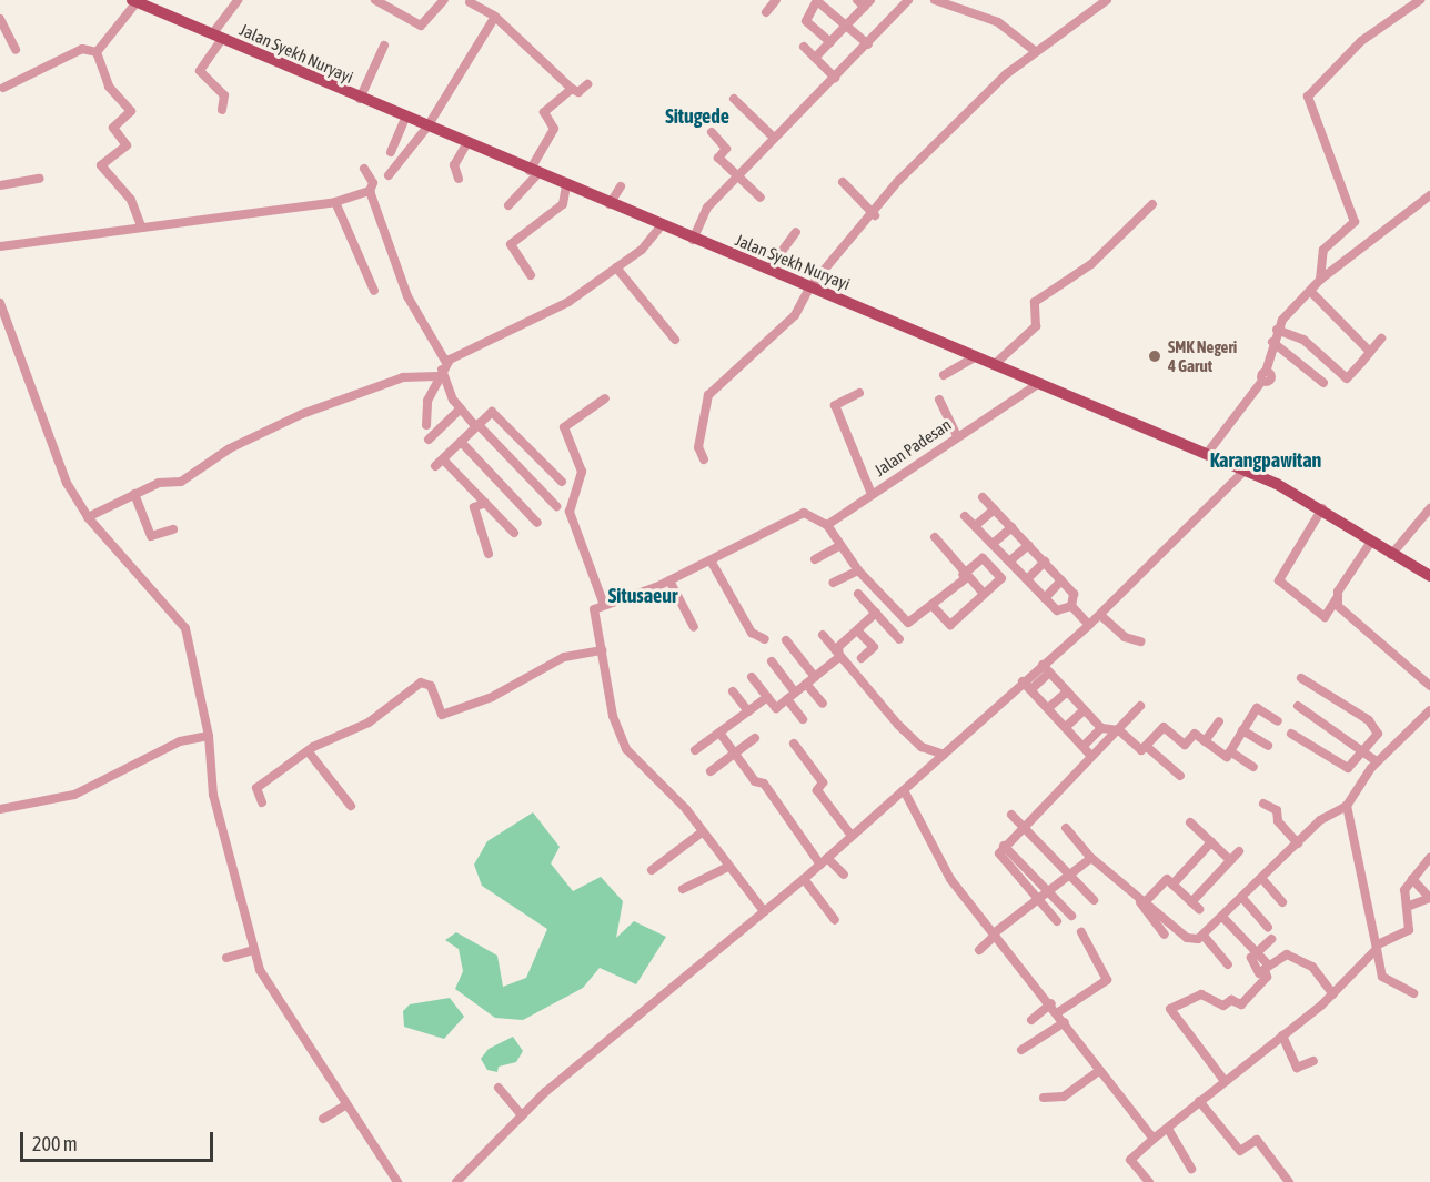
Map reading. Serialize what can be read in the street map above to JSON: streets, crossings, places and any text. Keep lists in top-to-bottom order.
{
  "streets": {
    "main road": ["Jalan Syekh Nuryayi"],
    "street": ["Jalan Padesan"]
  },
  "crossings": [
    ["Jalan Syekh Nuryayi", "Jalan Padesan"]
  ],
  "districts": ["Situgede", "Karangpawitan", "Situsaeur"],
  "places": ["SMK Negeri 4 Garut"],
  "scale_bar": "200 m"
}
